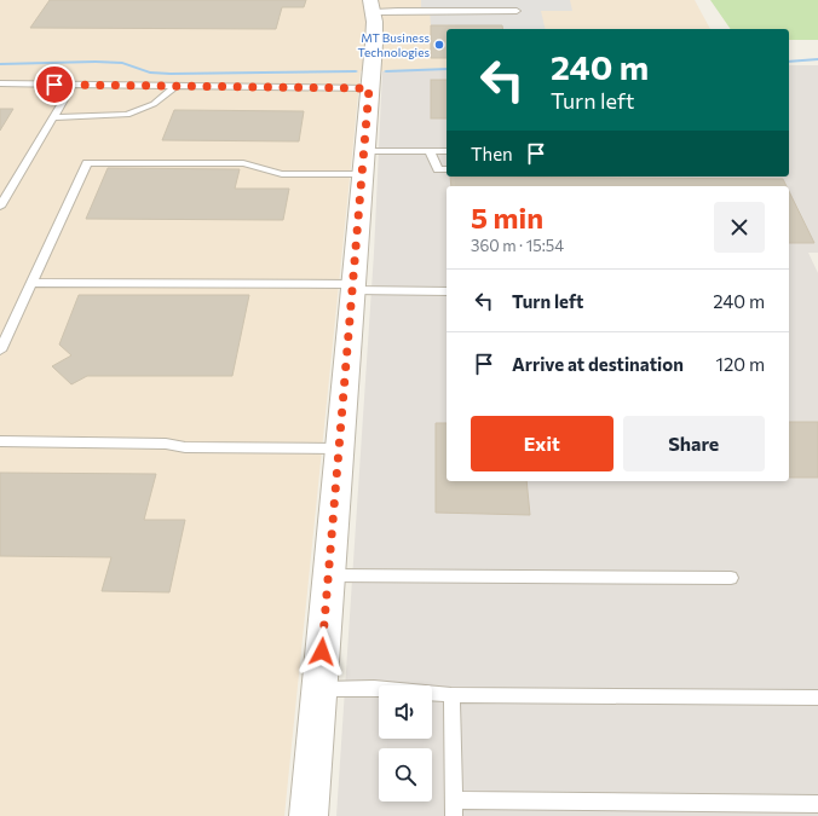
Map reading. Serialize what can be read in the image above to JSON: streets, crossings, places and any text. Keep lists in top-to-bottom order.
{
  "places": ["MT Business Technologies"],
  "page": {
    "turn": ["240 m", "Turn left"],
    "then": "Then",
    "heading": ["5 min", "360 m · 15:54"],
    "list": [
      {
        "name": "Turn left",
        "value": "240 m"
      },
      {
        "name": "Arrive at destination",
        "value": "120 m"
      }
    ],
    "buttons": ["Exit", "Share"]
  }
}
